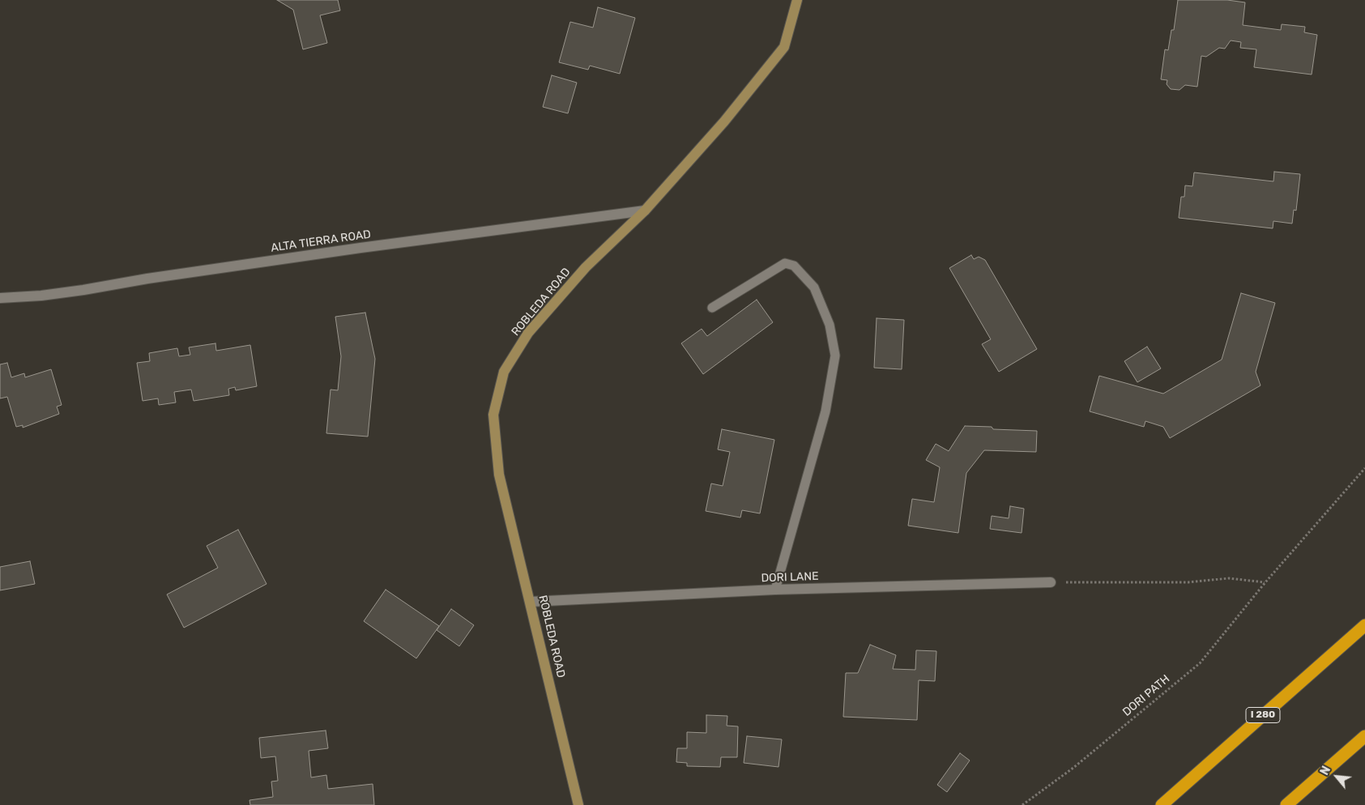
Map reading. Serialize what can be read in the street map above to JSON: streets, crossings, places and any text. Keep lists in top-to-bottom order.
{
  "streets": {
    "highway": ["I 280"],
    "street": ["ALTA TIERRA ROAD", "ROBLEDA ROAD", "DORI LANE"],
    "path": ["DORI PATH"]
  },
  "crossings": [
    ["ALTA TIERRA ROAD", "ROBLEDA ROAD"],
    ["ROBLEDA ROAD", "DORI LANE"]
  ],
  "north": "top left"
}
